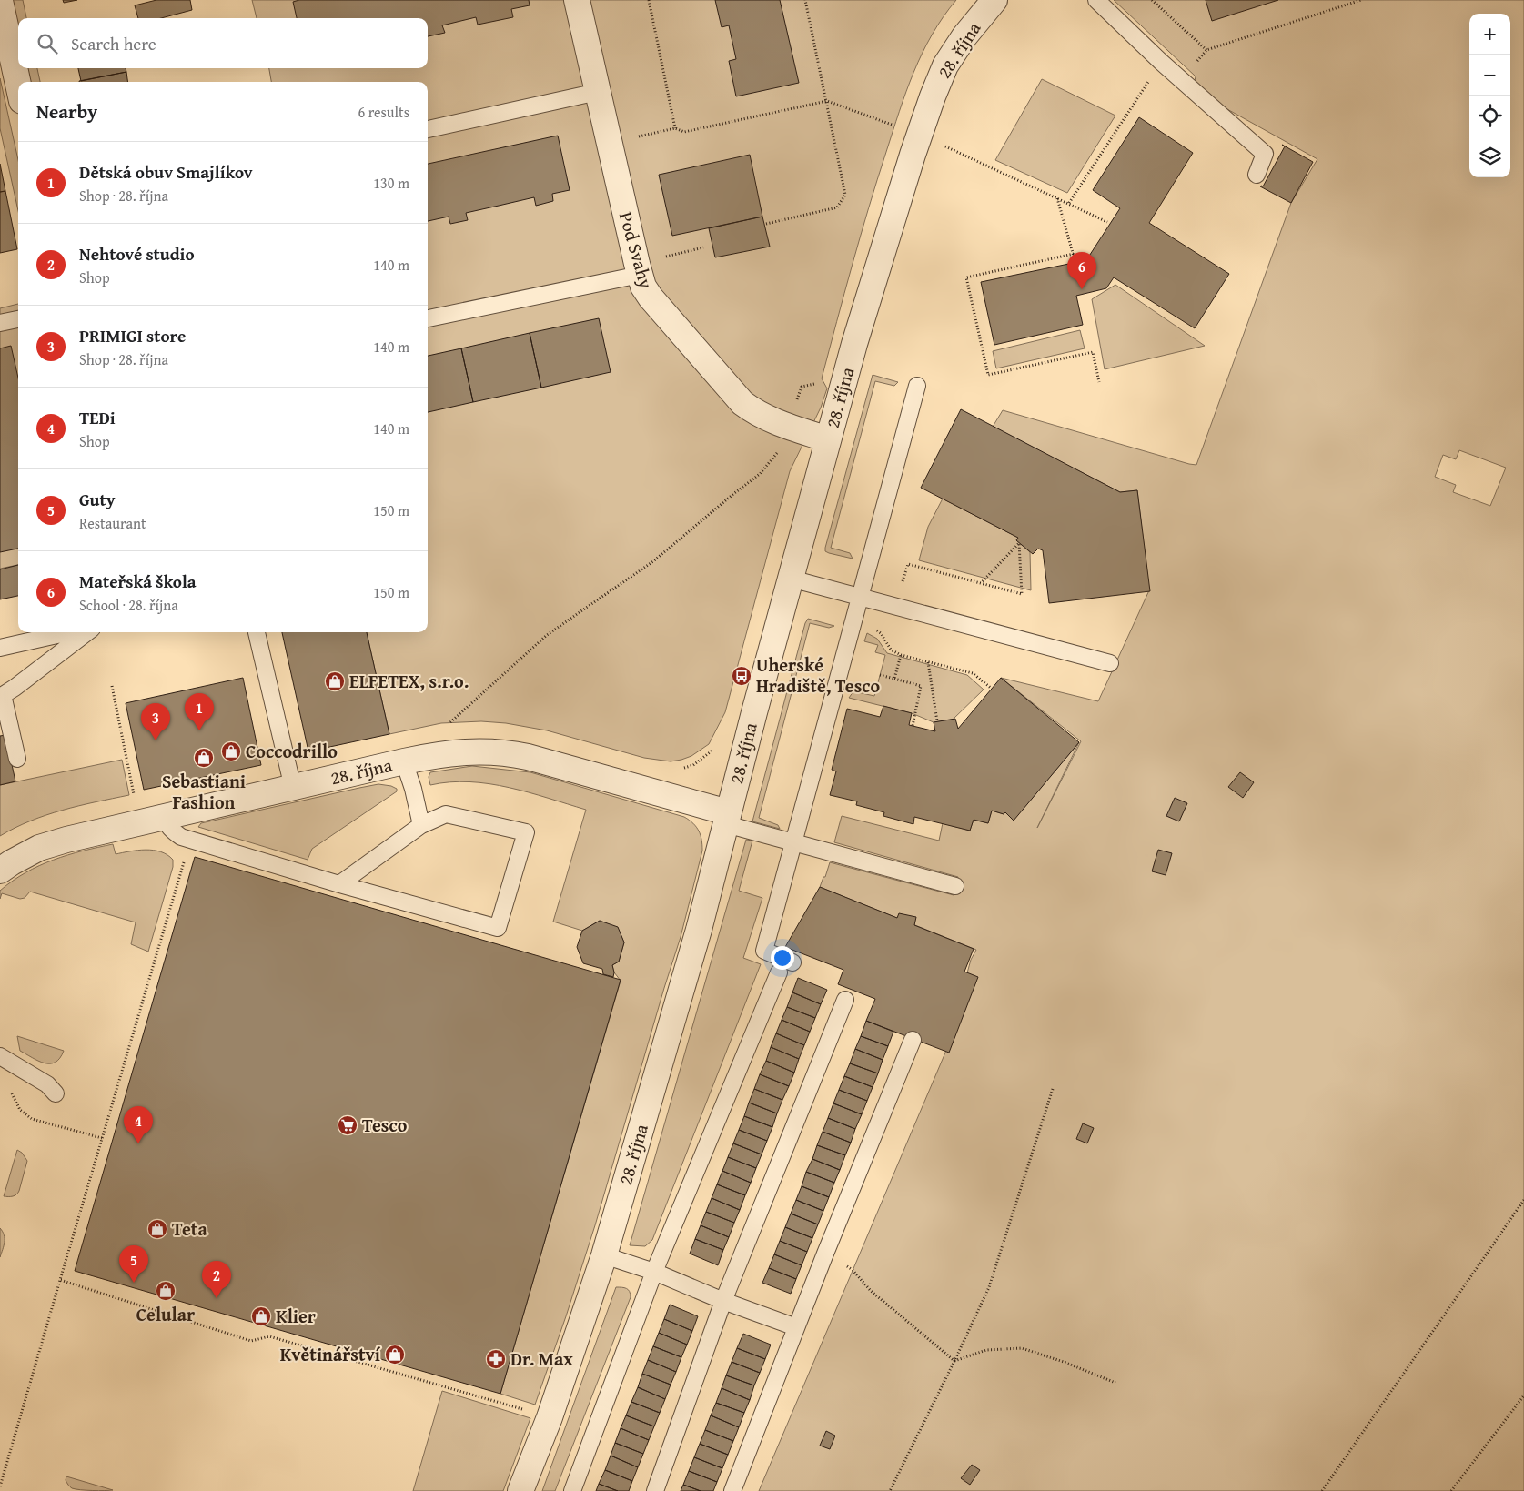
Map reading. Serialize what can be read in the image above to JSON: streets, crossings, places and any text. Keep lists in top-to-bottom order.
{
  "streets": {
    "street": ["28. října", "Pod Svahy"]
  },
  "crossings": [
    ["28. října", "Pod Svahy"]
  ],
  "places": {
    "bus stop": ["Uherské Hradiště, Tesco"],
    "shop": [
      "ELFETEX, s.r.o.",
      "Coccodrillo",
      "Sebastiani Fashion",
      "Teta",
      "Celular",
      "Klier",
      "Květinářství"
    ],
    "supermarket": ["Tesco"],
    "pharmacy": ["Dr. Max"]
  },
  "page": {
    "map_buttons": ["+", "−"],
    "search": "Search here",
    "heading": ["Nearby", "6 results"],
    "list": [
      {
        "mark": "1",
        "name": "Dětská obuv Smajlíkov",
        "note": "Shop · 28. října",
        "value": "130 m"
      },
      {
        "mark": "2",
        "name": "Nehtové studio",
        "note": "Shop",
        "value": "140 m"
      },
      {
        "mark": "3",
        "name": "PRIMIGI store",
        "note": "Shop · 28. října",
        "value": "140 m"
      },
      {
        "mark": "4",
        "name": "TEDi",
        "note": "Shop",
        "value": "140 m"
      },
      {
        "mark": "5",
        "name": "Guty",
        "note": "Restaurant",
        "value": "150 m"
      },
      {
        "mark": "6",
        "name": "Mateřská škola",
        "note": "School · 28. října",
        "value": "150 m"
      }
    ],
    "pins": [
      "6",
      "1",
      "3",
      "4",
      "5",
      "2"
    ]
  }
}
